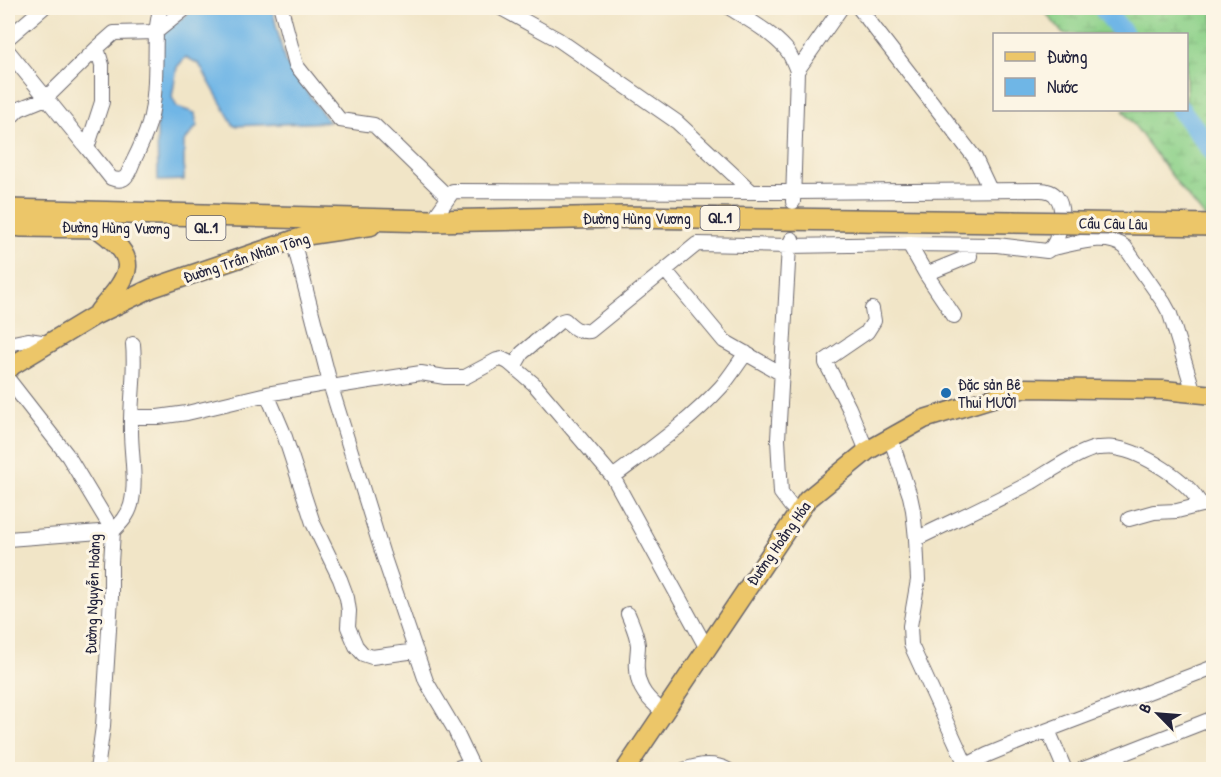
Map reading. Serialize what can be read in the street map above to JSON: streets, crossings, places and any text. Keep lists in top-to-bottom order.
{
  "streets": {
    "highway": ["Đường Hùng Vương", "QL.1", "Cầu Câu Lâu"],
    "main road": ["Đường Trần Nhân Tông", "Đường Hoằng Hóa"],
    "street": ["Đường Nguyễn Hoàng"]
  },
  "crossings": [
    ["Đường Hùng Vương", "Cầu Câu Lâu"],
    ["Đường Hùng Vương", "Đường Trần Nhân Tông"],
    ["Đường Trần Nhân Tông", "Đường Nguyễn Hoàng"]
  ],
  "places": ["Đặc sản Bê Thui MƯỜI"],
  "legend": ["Đường", "Nước"],
  "north": "top left"
}
